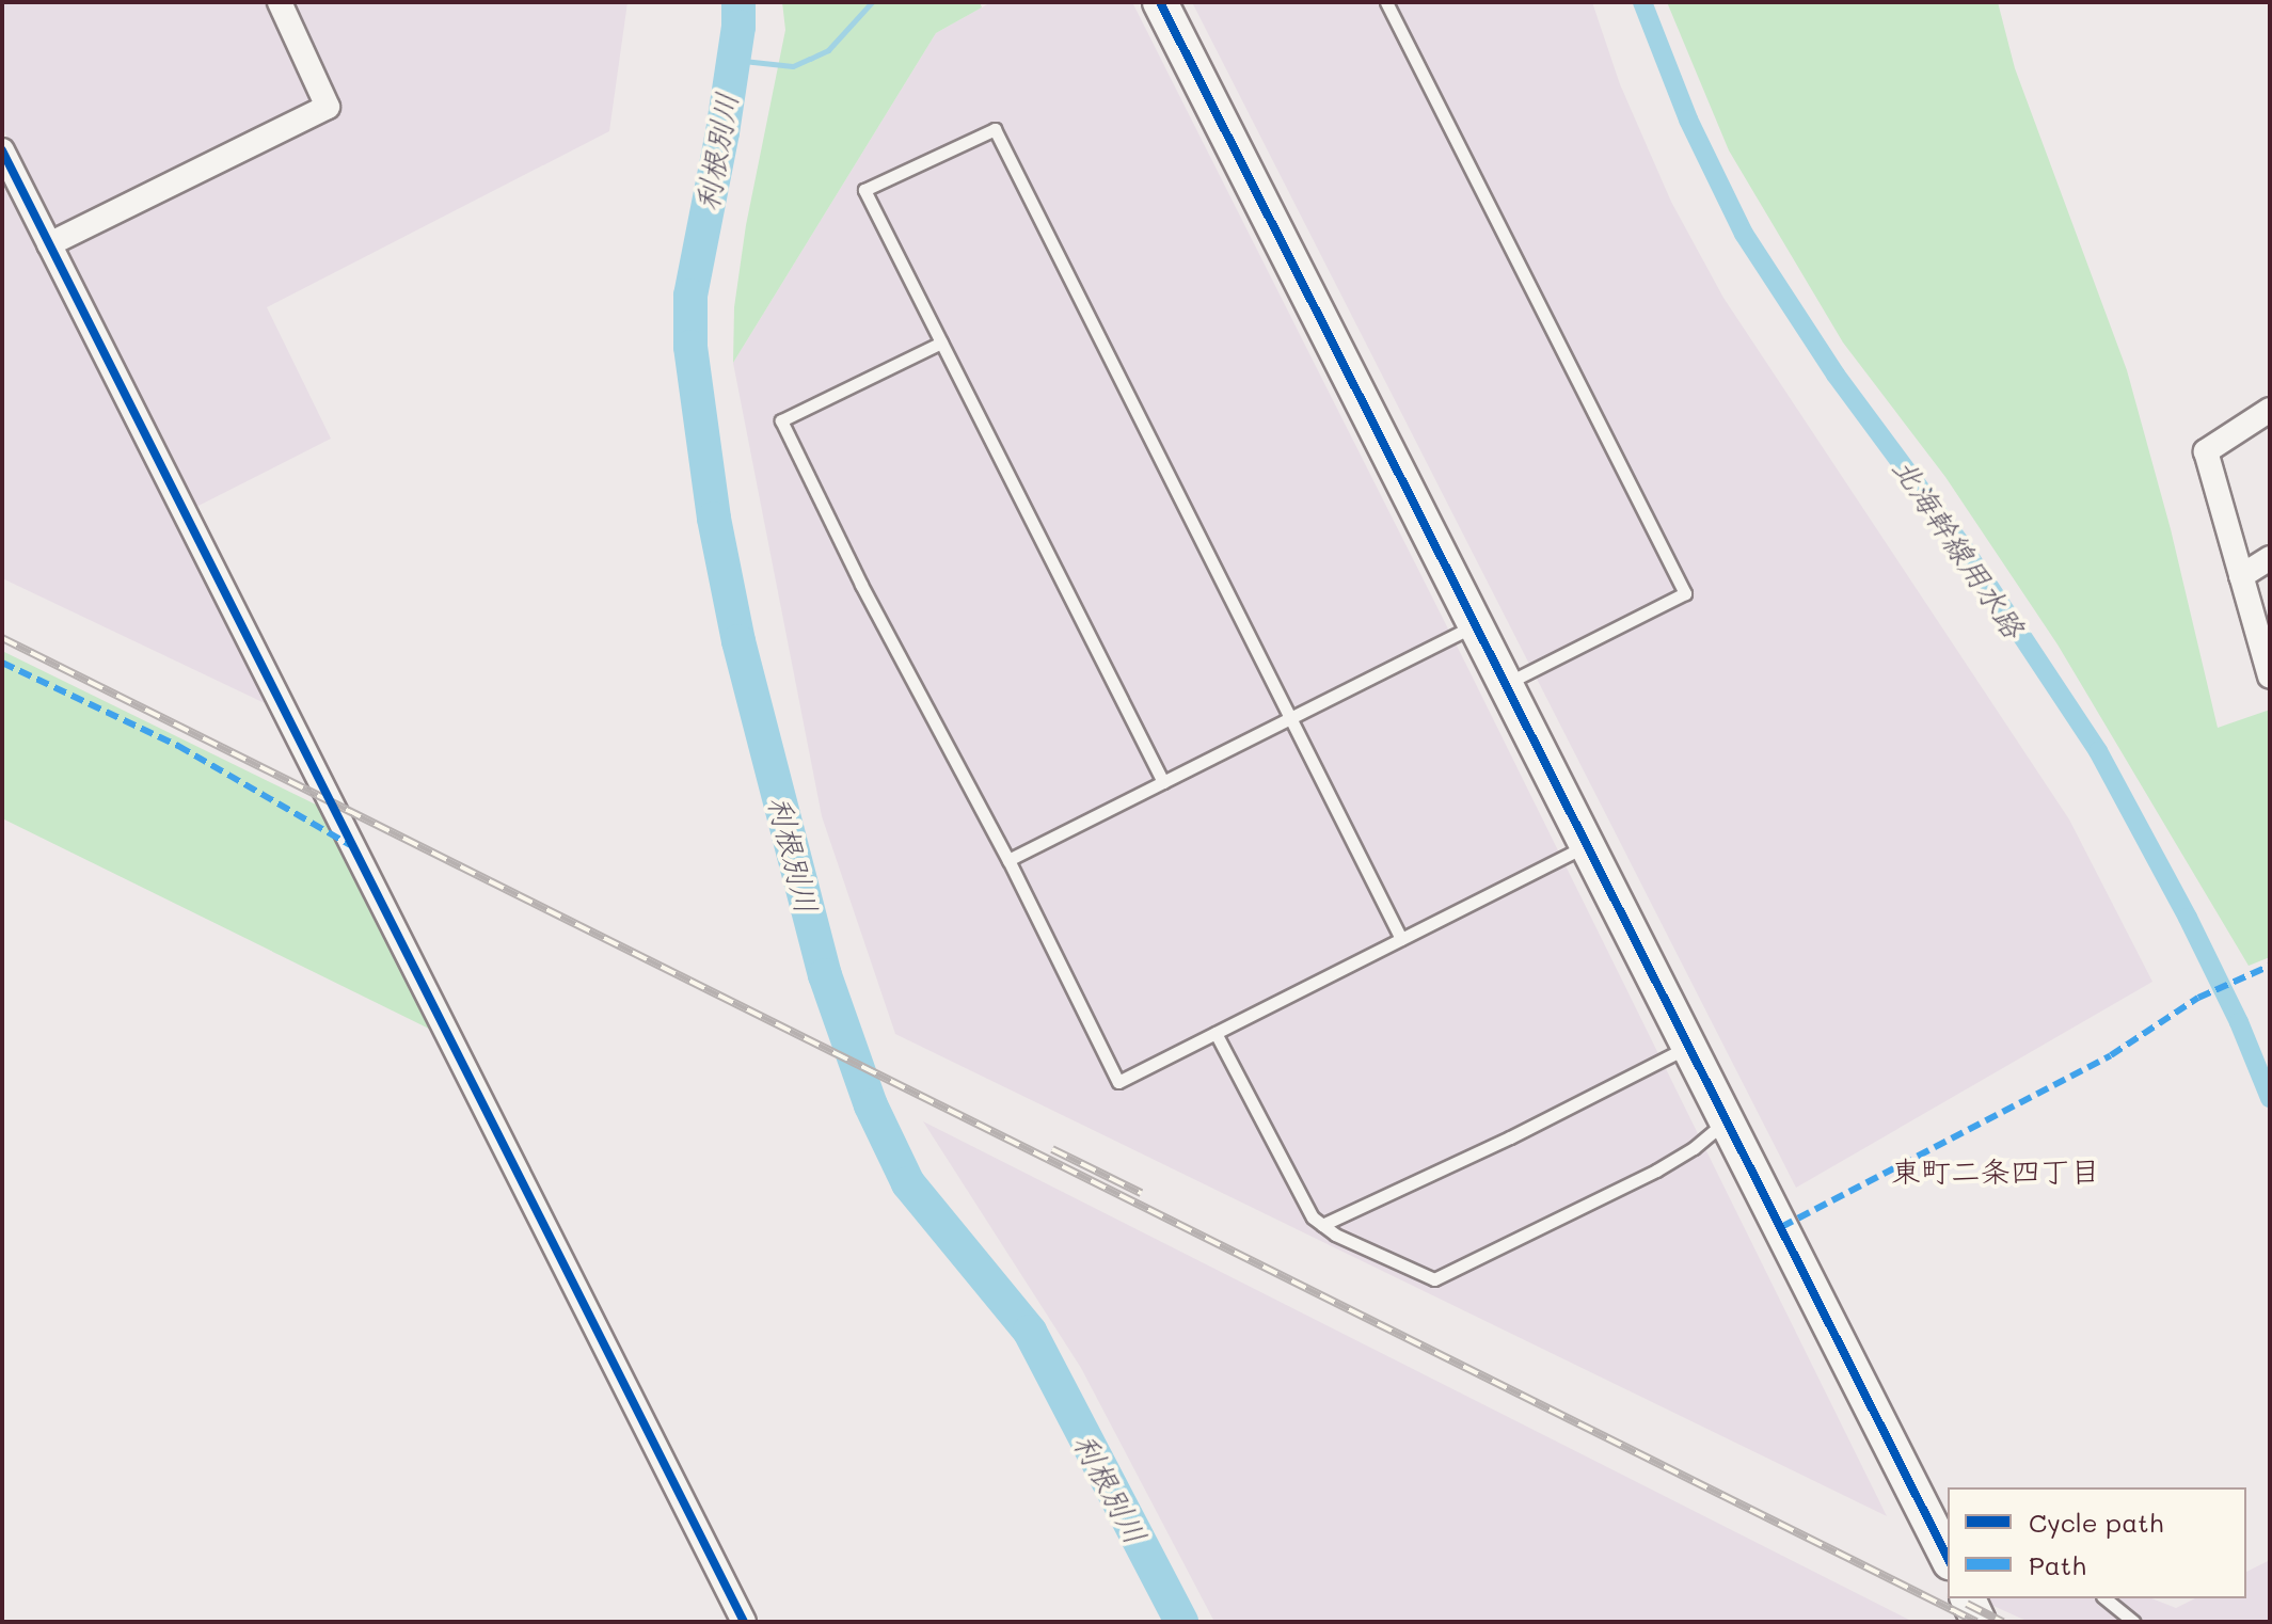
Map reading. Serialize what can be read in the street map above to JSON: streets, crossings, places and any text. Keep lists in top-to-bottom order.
{
  "districts": ["東町二条四丁目"],
  "water": ["利根別川", "北海幹線用水路"],
  "legend": ["Cycle path", "Path"]
}
